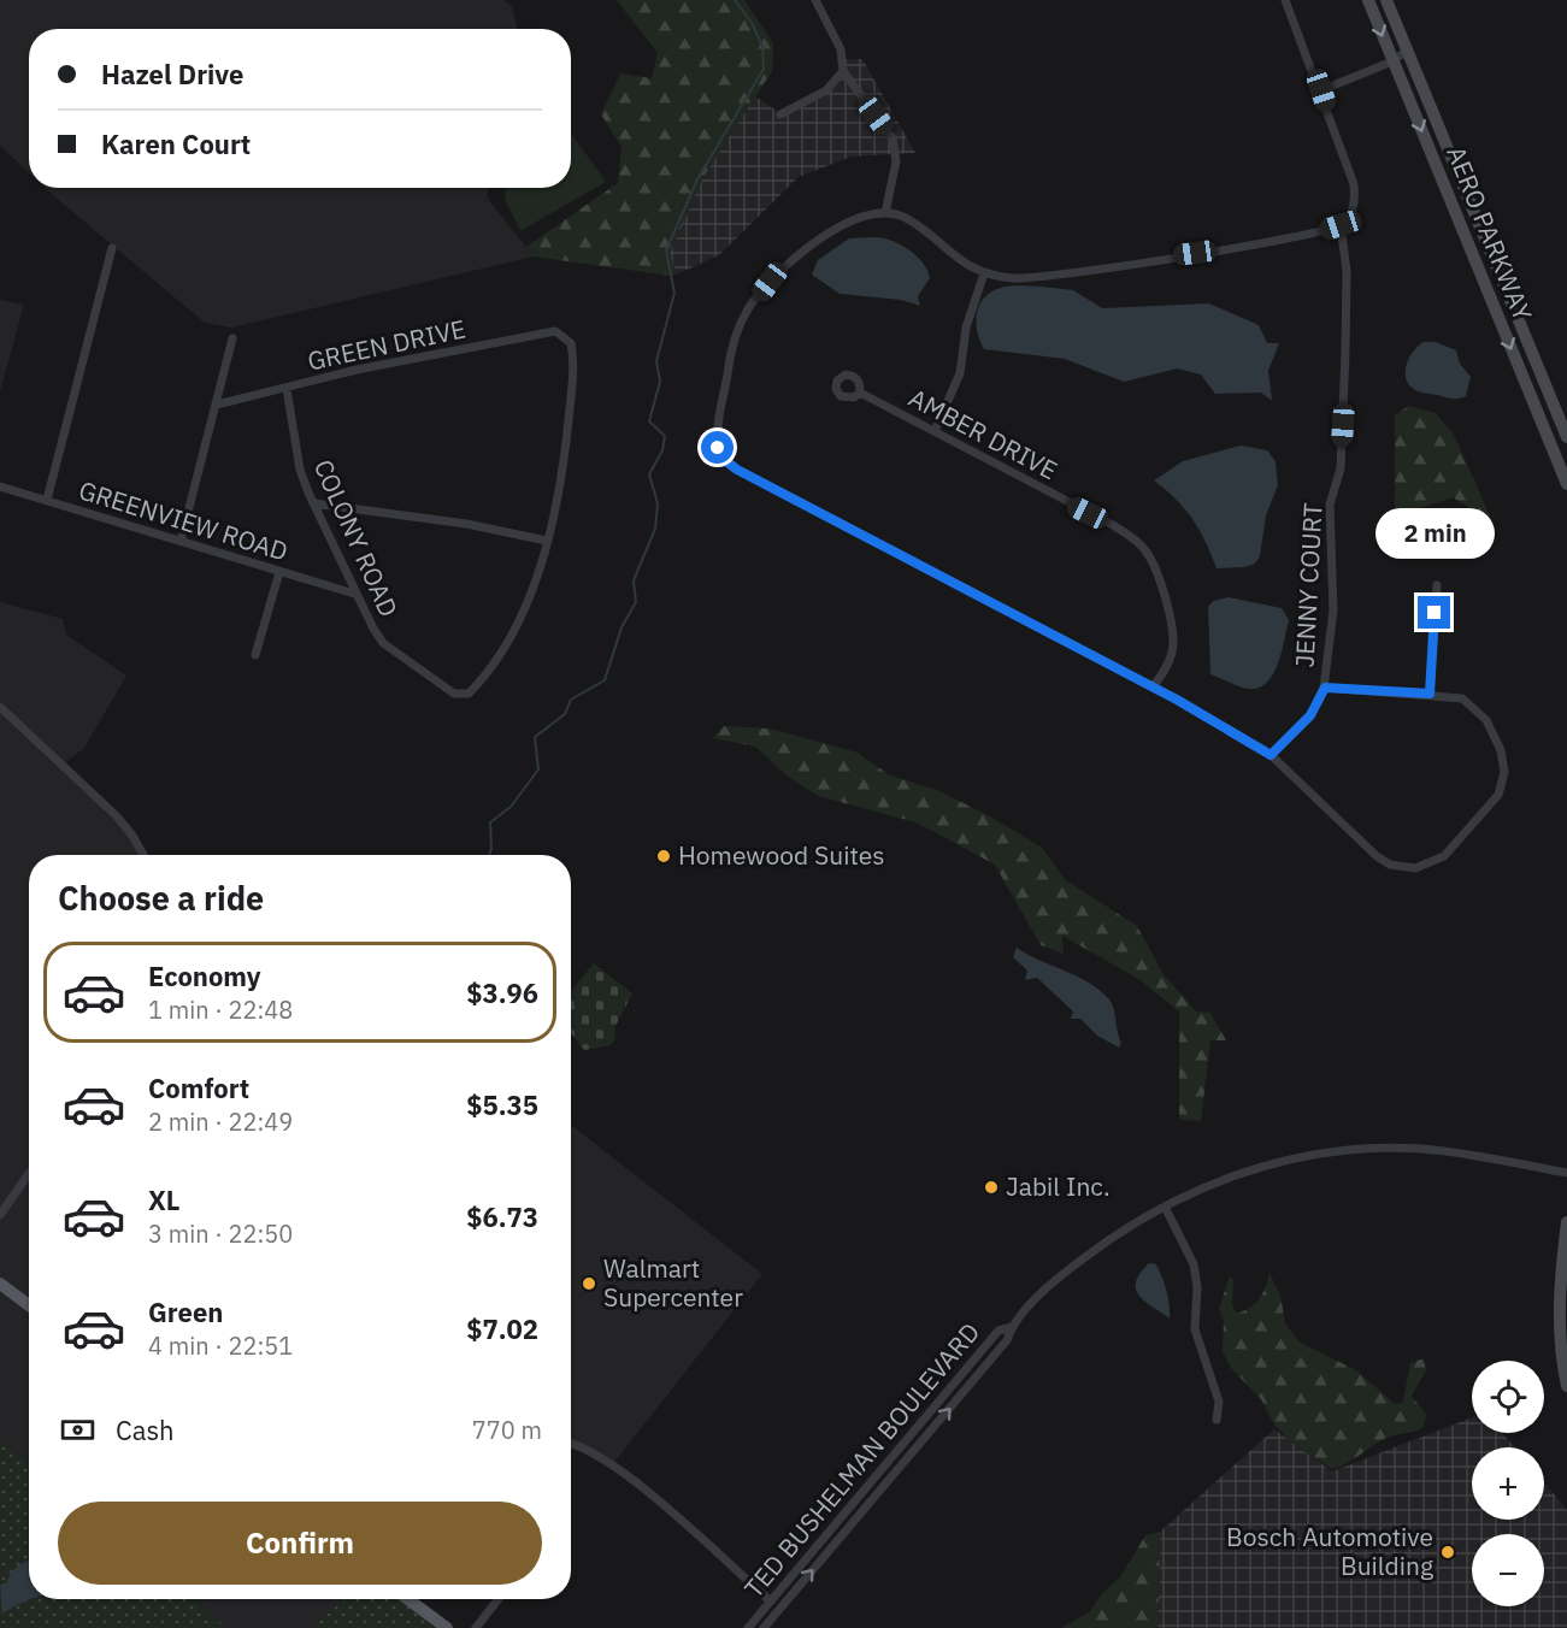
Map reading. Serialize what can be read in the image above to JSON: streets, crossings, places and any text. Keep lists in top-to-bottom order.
{
  "streets": {
    "main road": ["AERO PARKWAY"],
    "street": [
      "GREEN DRIVE",
      "AMBER DRIVE",
      "GREENVIEW ROAD",
      "COLONY ROAD",
      "JENNY COURT",
      "TED BUSHELMAN BOULEVARD"
    ]
  },
  "crossings": [
    ["GREEN DRIVE", "COLONY ROAD"],
    ["GREENVIEW ROAD", "COLONY ROAD"]
  ],
  "places": [
    "Homewood Suites",
    "Jabil Inc.",
    "Walmart Supercenter",
    "Bosch Automotive Building"
  ],
  "page": {
    "banner": ["Hazel Drive", "Karen Court"],
    "bubble": "2 min",
    "heading": "Choose a ride",
    "list": [
      {
        "name": "Economy",
        "note": "1 min · 22:48",
        "value": "$3.96"
      },
      {
        "name": "Comfort",
        "note": "2 min · 22:49",
        "value": "$5.35"
      },
      {
        "name": "XL",
        "note": "3 min · 22:50",
        "value": "$6.73"
      },
      {
        "name": "Green",
        "note": "4 min · 22:51",
        "value": "$7.02"
      }
    ],
    "map_buttons": ["+", "−"],
    "pay": ["Cash", "770 m"],
    "buttons": "Confirm"
  }
}
